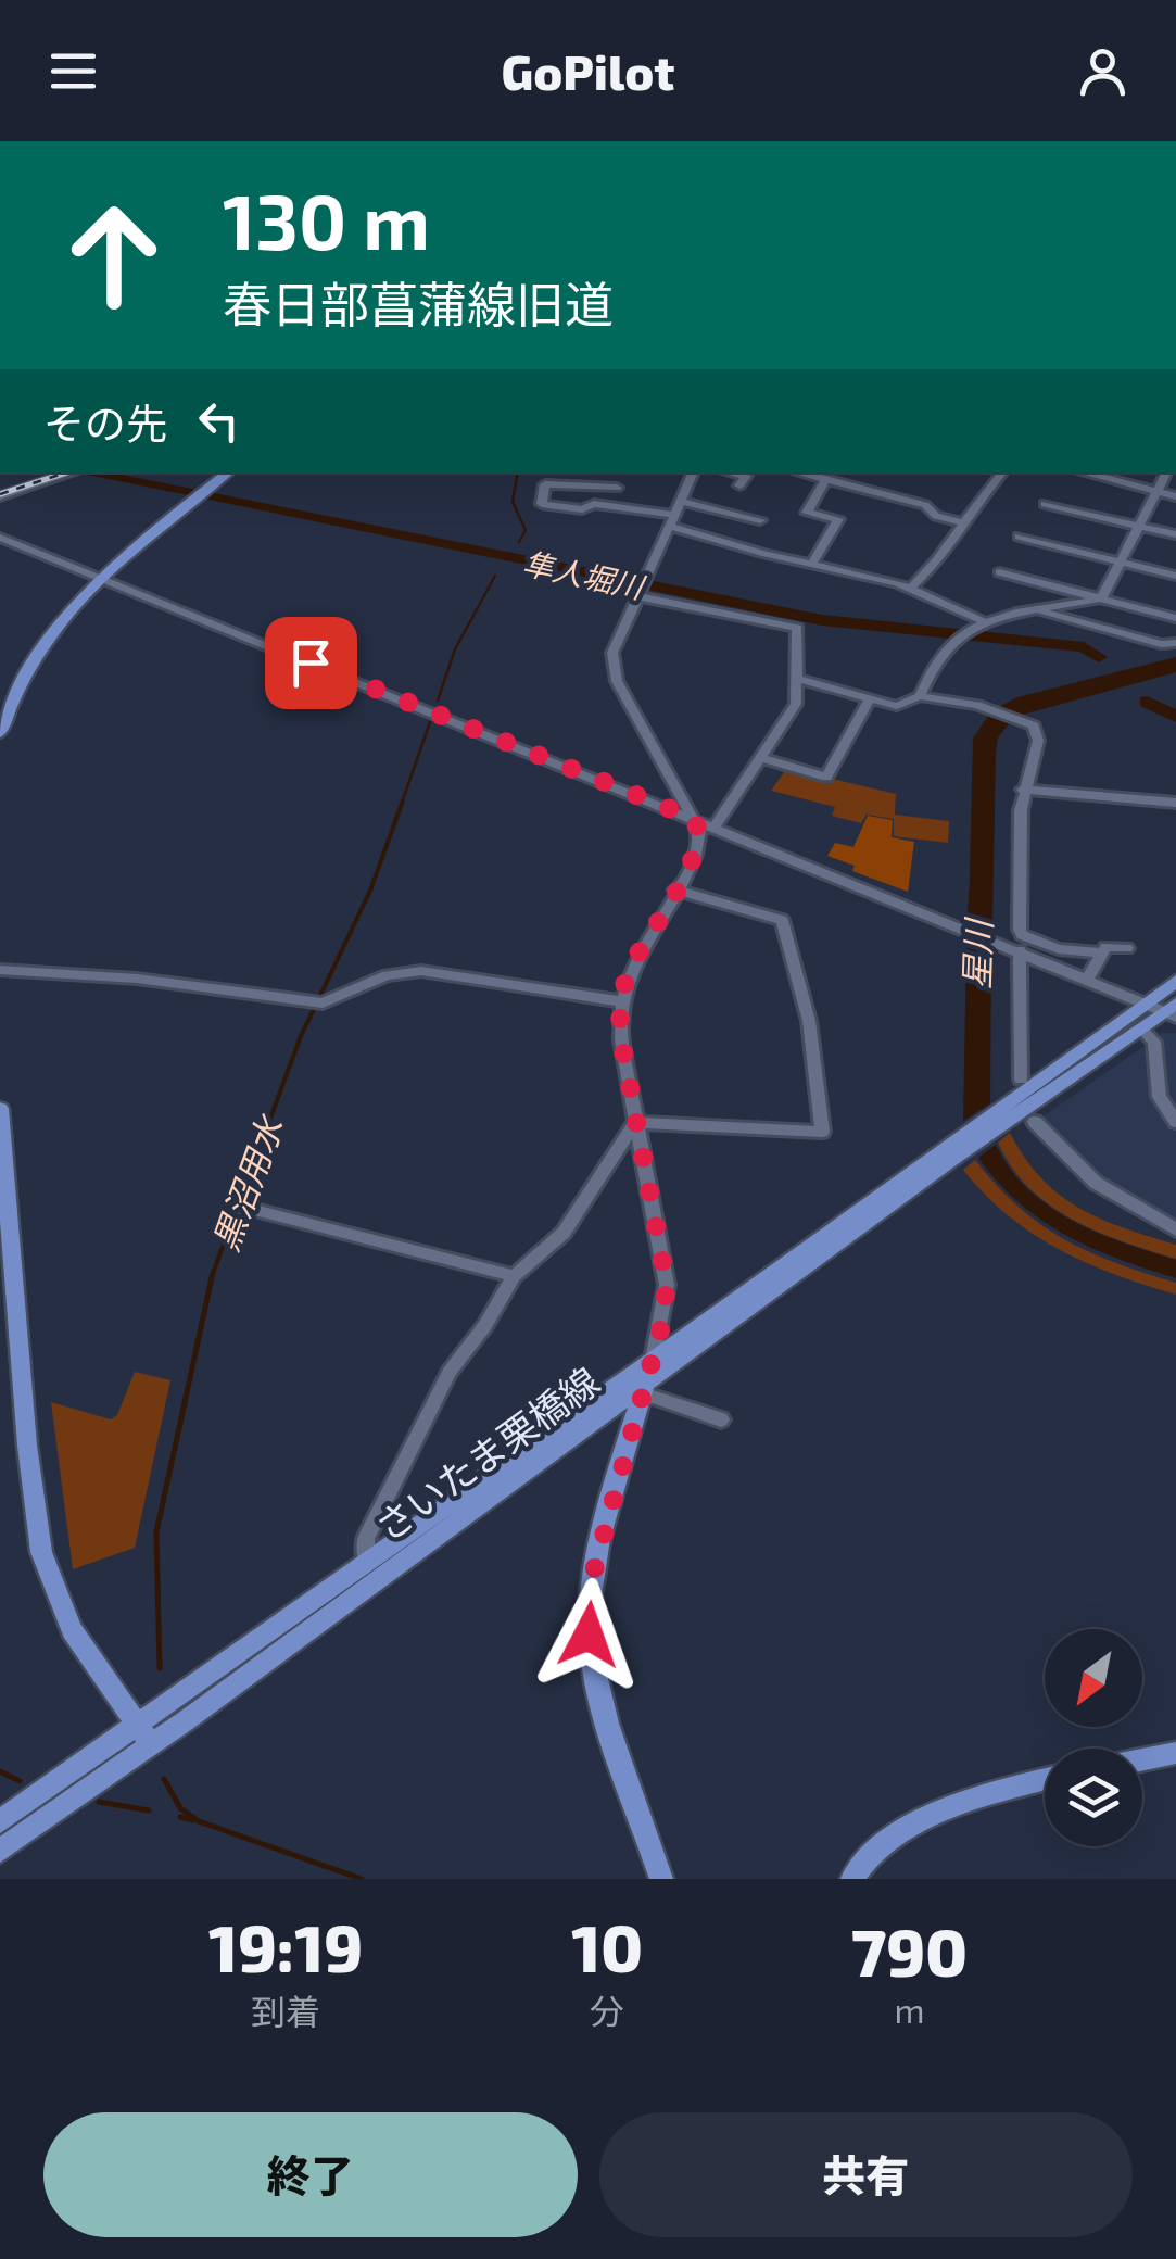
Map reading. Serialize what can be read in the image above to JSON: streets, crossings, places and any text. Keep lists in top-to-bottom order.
{
  "streets": {
    "main road": ["さいたま栗橋線"]
  },
  "water": ["隼人堀川", "星川", "黒沼用水"],
  "north": "bottom left",
  "page": {
    "header": "GoPilot",
    "turn": ["130 m", "春日部菖蒲線旧道"],
    "then": "その先",
    "eta": [
      "19:19",
      "到着",
      "10",
      "分",
      "790",
      "m"
    ],
    "buttons": ["終了", "共有"]
  }
}
